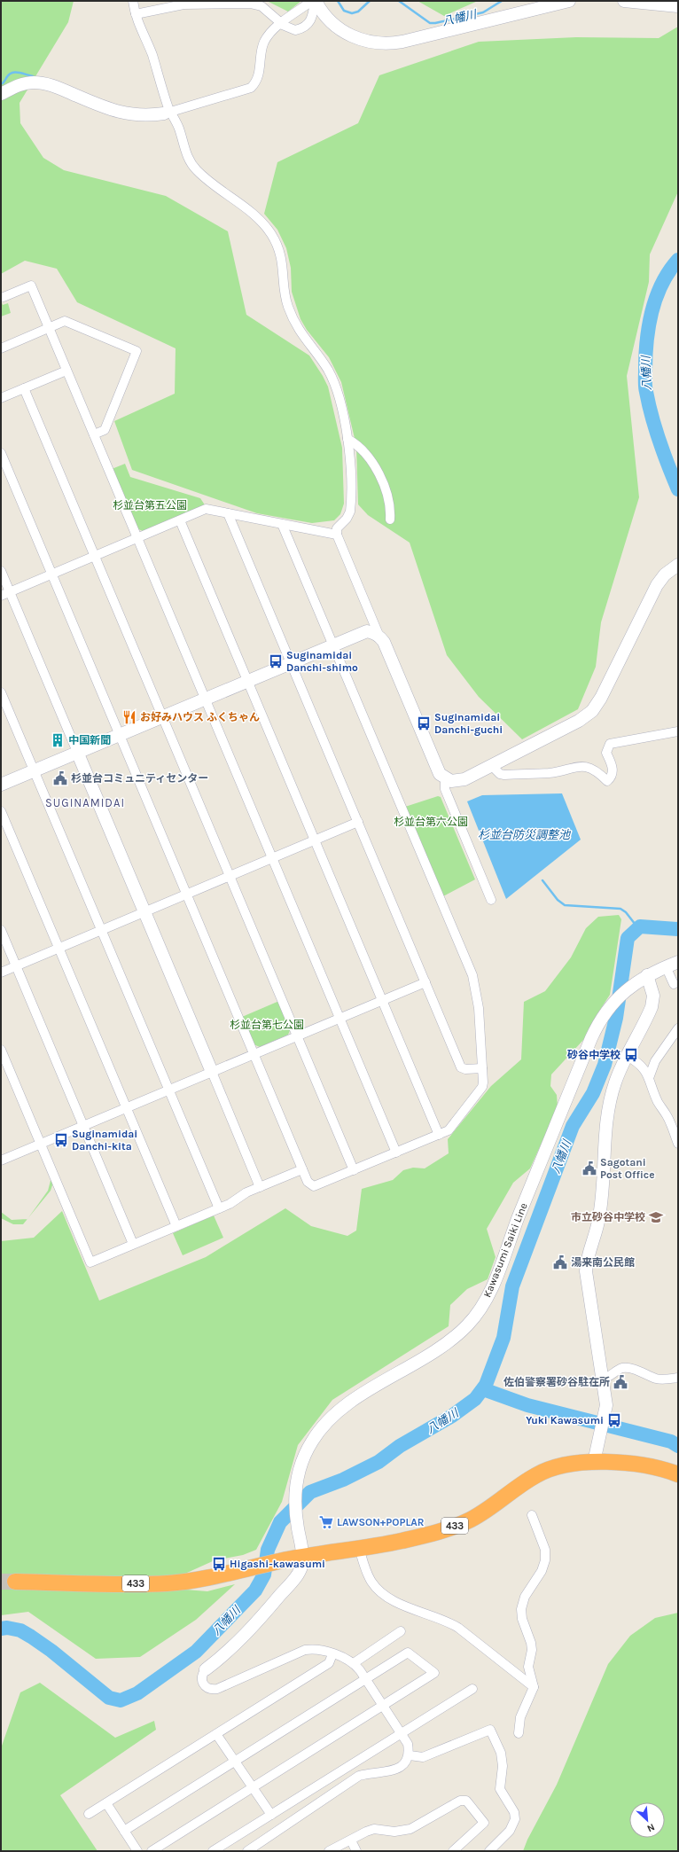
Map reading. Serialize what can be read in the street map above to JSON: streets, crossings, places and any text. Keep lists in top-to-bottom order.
{
  "streets": {
    "highway": ["433"],
    "street": ["Kawasumi Saiki Line"]
  },
  "crossings": [
    ["Kawasumi Saiki Line", "433"]
  ],
  "districts": ["SUGINAMIDAI"],
  "water": ["八幡川", "杉並台防災調整池"],
  "parks": ["杉並台第五公園", "杉並台第六公園", "杉並台第七公園"],
  "places": {
    "bus stop": [
      "Suginamidai Danchi-shimo",
      "Suginamidai Danchi-guchi",
      "砂谷中学校",
      "Suginamidai Danchi-kita",
      "Yuki Kawasumi",
      "Higashi-kawasumi"
    ],
    "restaurant": ["お好みハウス ふくちゃん"],
    "building": ["中国新聞"],
    "public building": [
      "杉並台コミュニティセンター",
      "Sagotani Post Office",
      "湯来南公民館",
      "佐伯警察署砂谷駐在所"
    ],
    "school or university": ["市立砂谷中学校"],
    "supermarket": ["LAWSON+POPLAR"]
  },
  "north": "bottom right"
}
